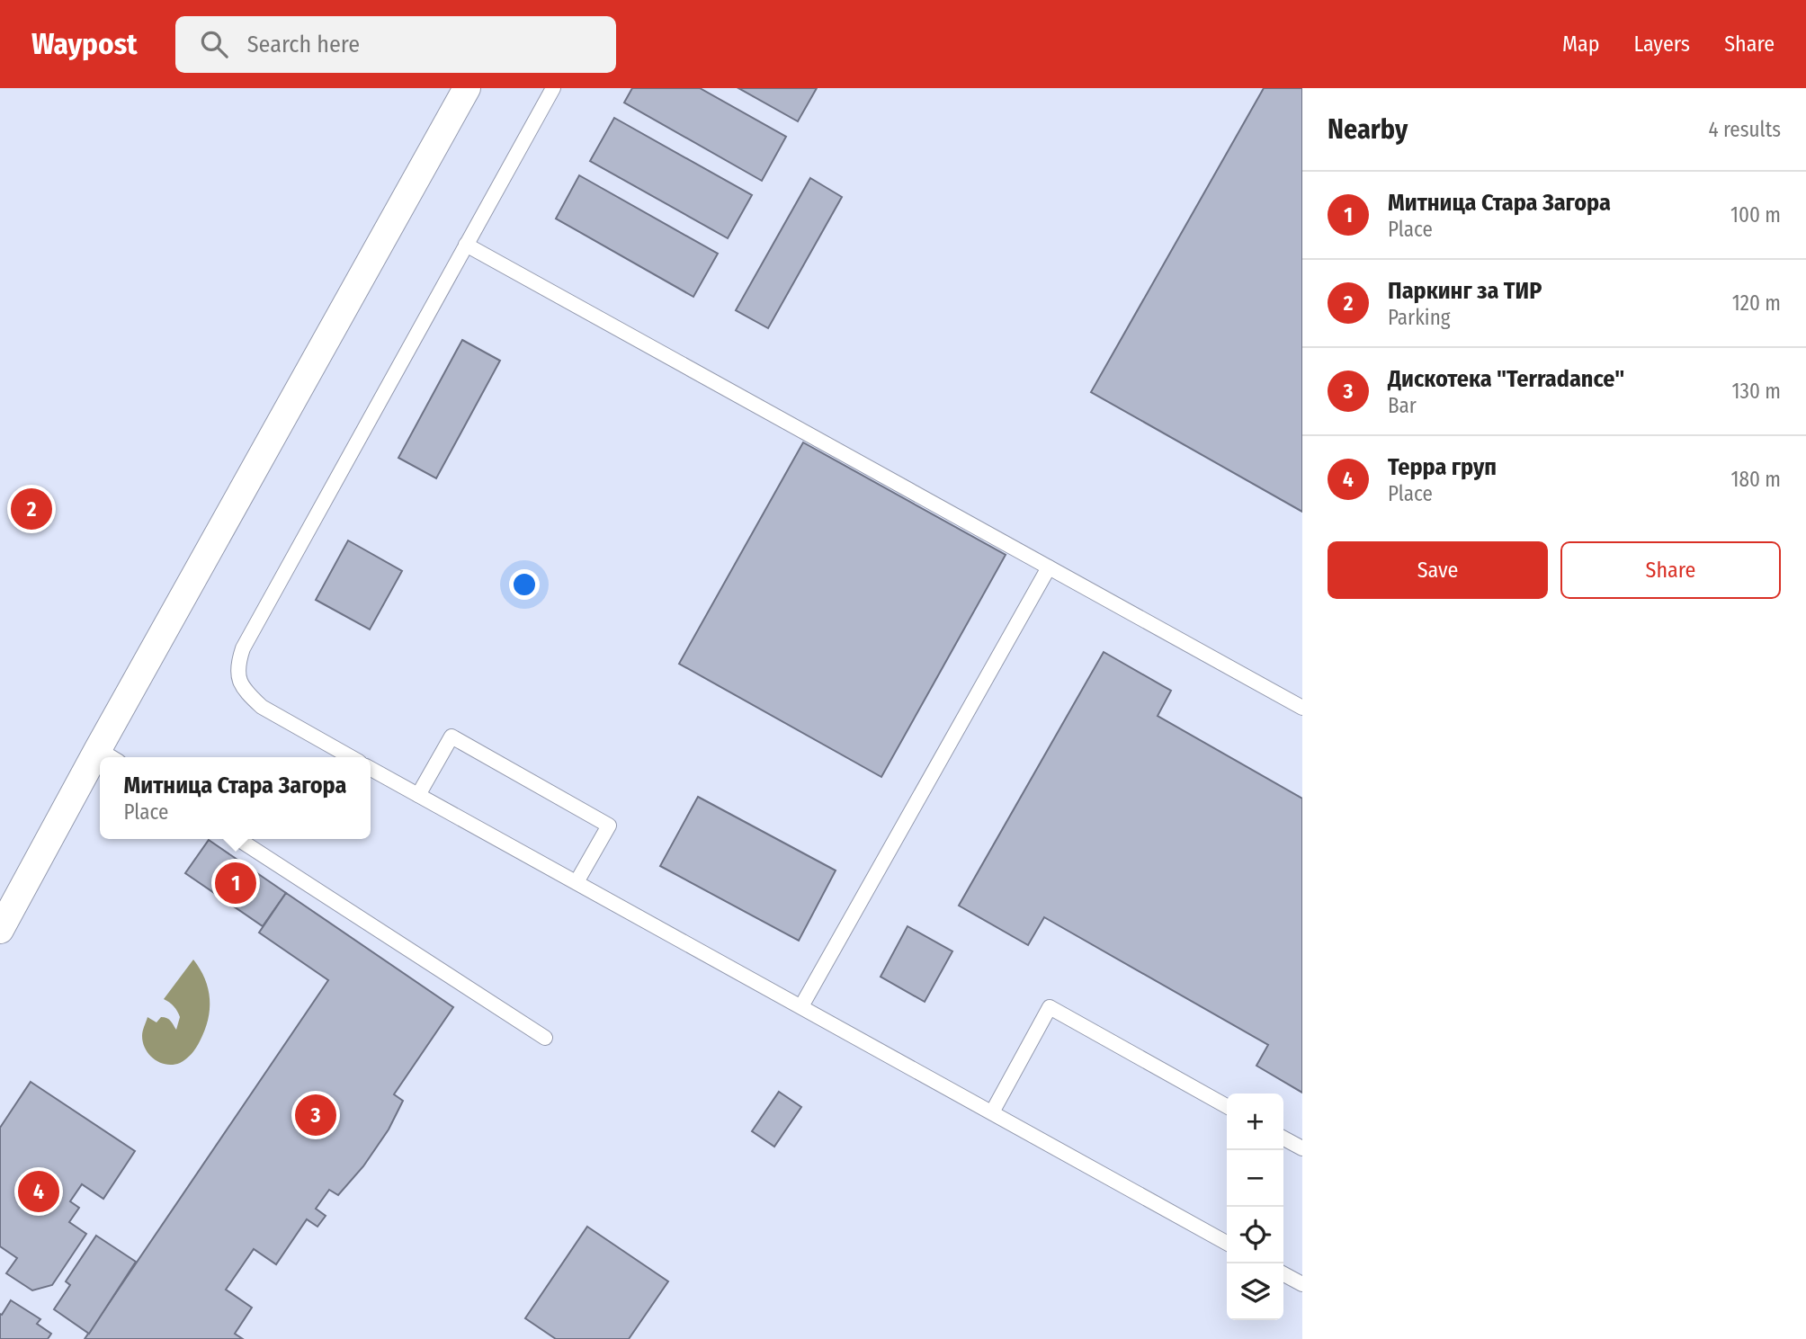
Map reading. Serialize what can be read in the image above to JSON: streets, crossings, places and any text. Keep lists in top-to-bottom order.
{
  "page": {
    "header": "Waypost",
    "search": "Search here",
    "nav": ["Map", "Layers", "Share"],
    "heading": ["Nearby", "4 results"],
    "list": [
      {
        "mark": "1",
        "name": "Митница Стара Загора",
        "note": "Place",
        "value": "100 m"
      },
      {
        "mark": "2",
        "name": "Паркинг за ТИР",
        "note": "Parking",
        "value": "120 m"
      },
      {
        "mark": "3",
        "name": "Дискотека \"Terradance\"",
        "note": "Bar",
        "value": "130 m"
      },
      {
        "mark": "4",
        "name": "Терра груп",
        "note": "Place",
        "value": "180 m"
      }
    ],
    "pins": [
      "2",
      "1",
      "3",
      "4"
    ],
    "buttons": ["Save", "Share"],
    "popup": ["Митница Стара Загора", "Place"],
    "map_buttons": ["+", "−"]
  }
}
